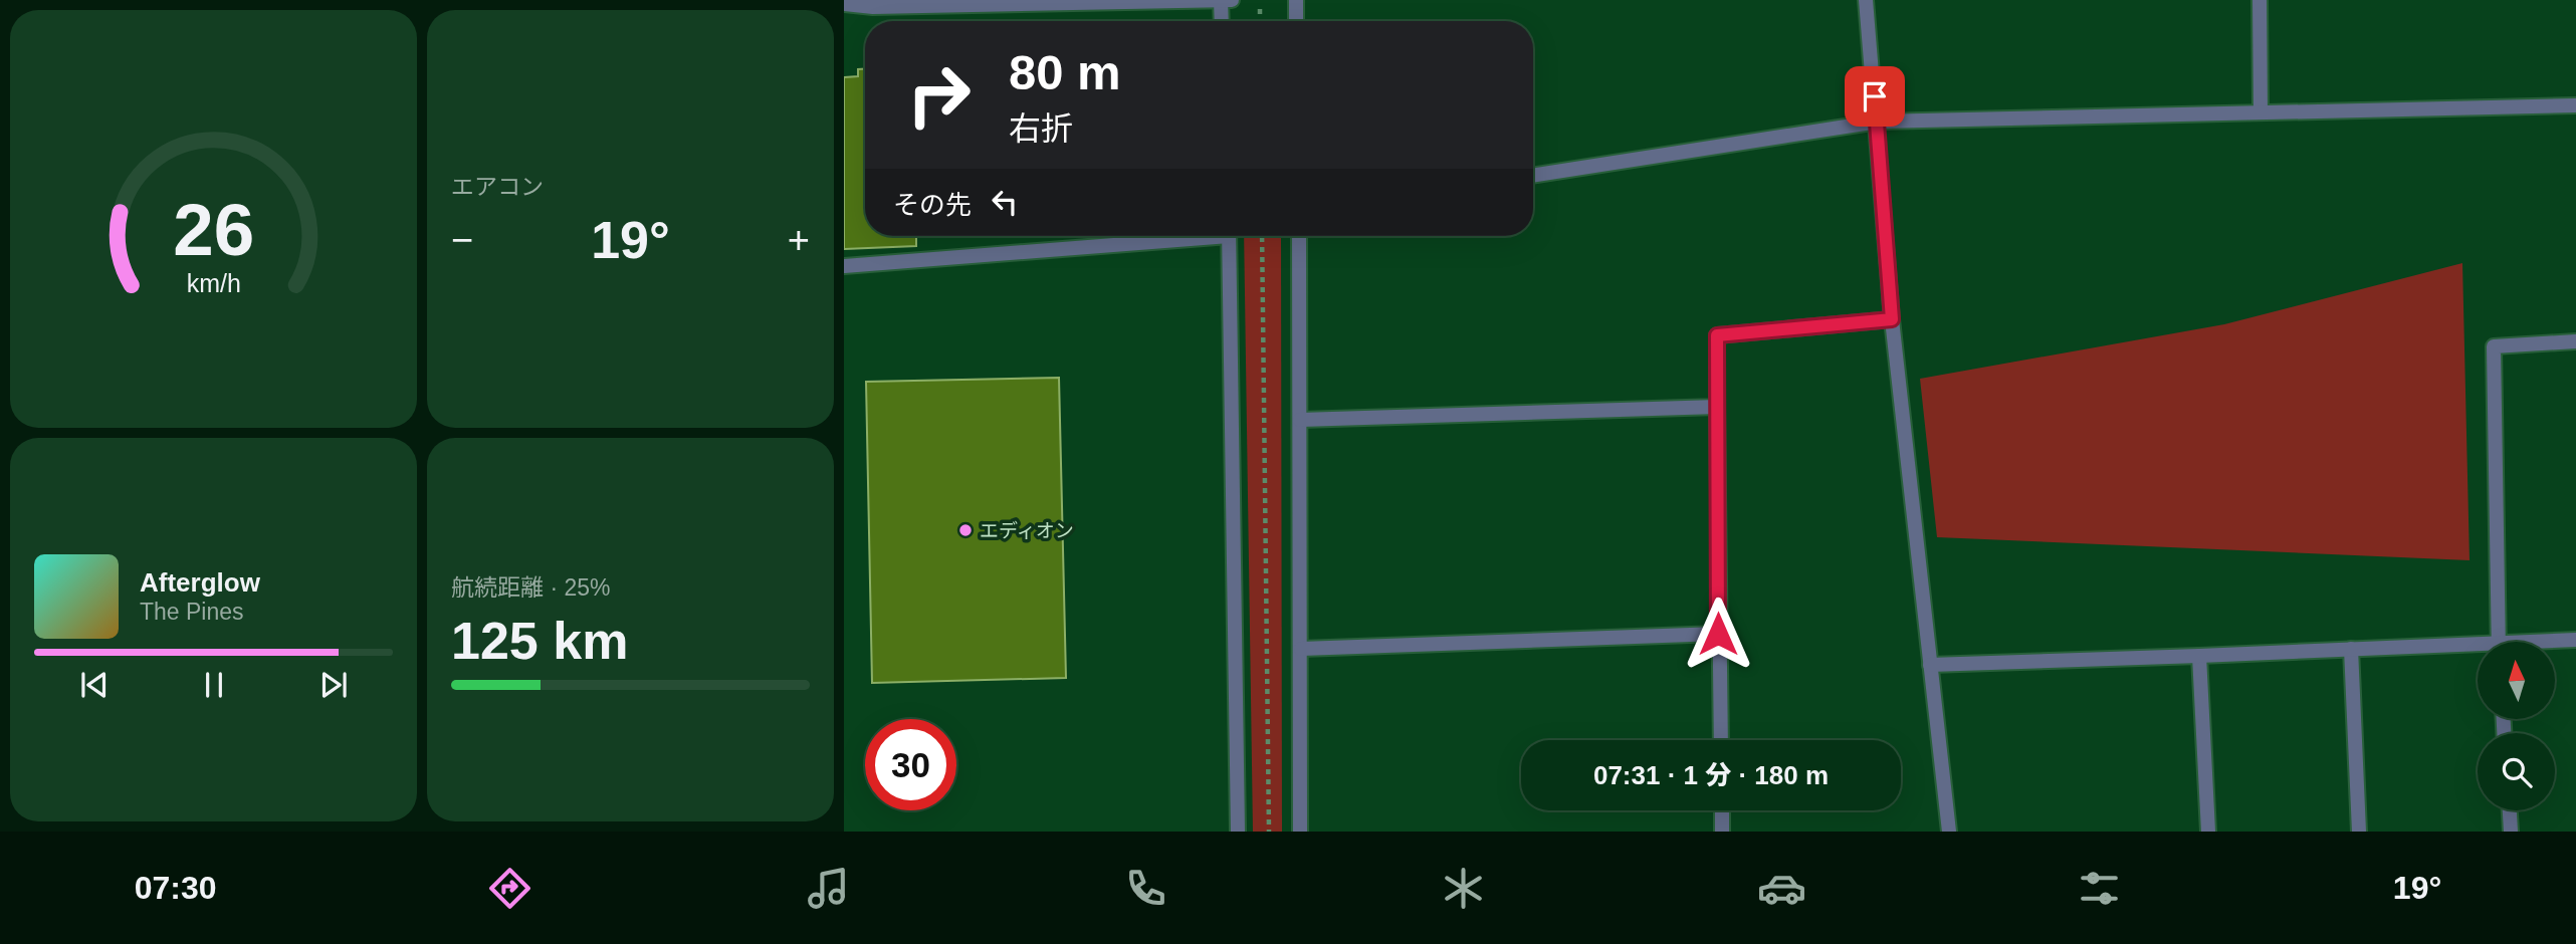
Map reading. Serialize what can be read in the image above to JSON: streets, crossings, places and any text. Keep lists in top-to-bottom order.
{
  "places": ["エディオン"],
  "north": "top",
  "page": {
    "tile": [
      "エアコン",
      ["航続距離 · 25%", "125 km"]
    ],
    "turn": ["80 m", "右折"],
    "then": "その先",
    "heat": ["−", "19°", "+"],
    "song": ["Afterglow", "The Pines"],
    "limit": "30",
    "trip": "07:31 · 1 分 · 180 m",
    "tabs": ["07:30", "19°"],
    "gauge": ["26", "km/h"]
  }
}
